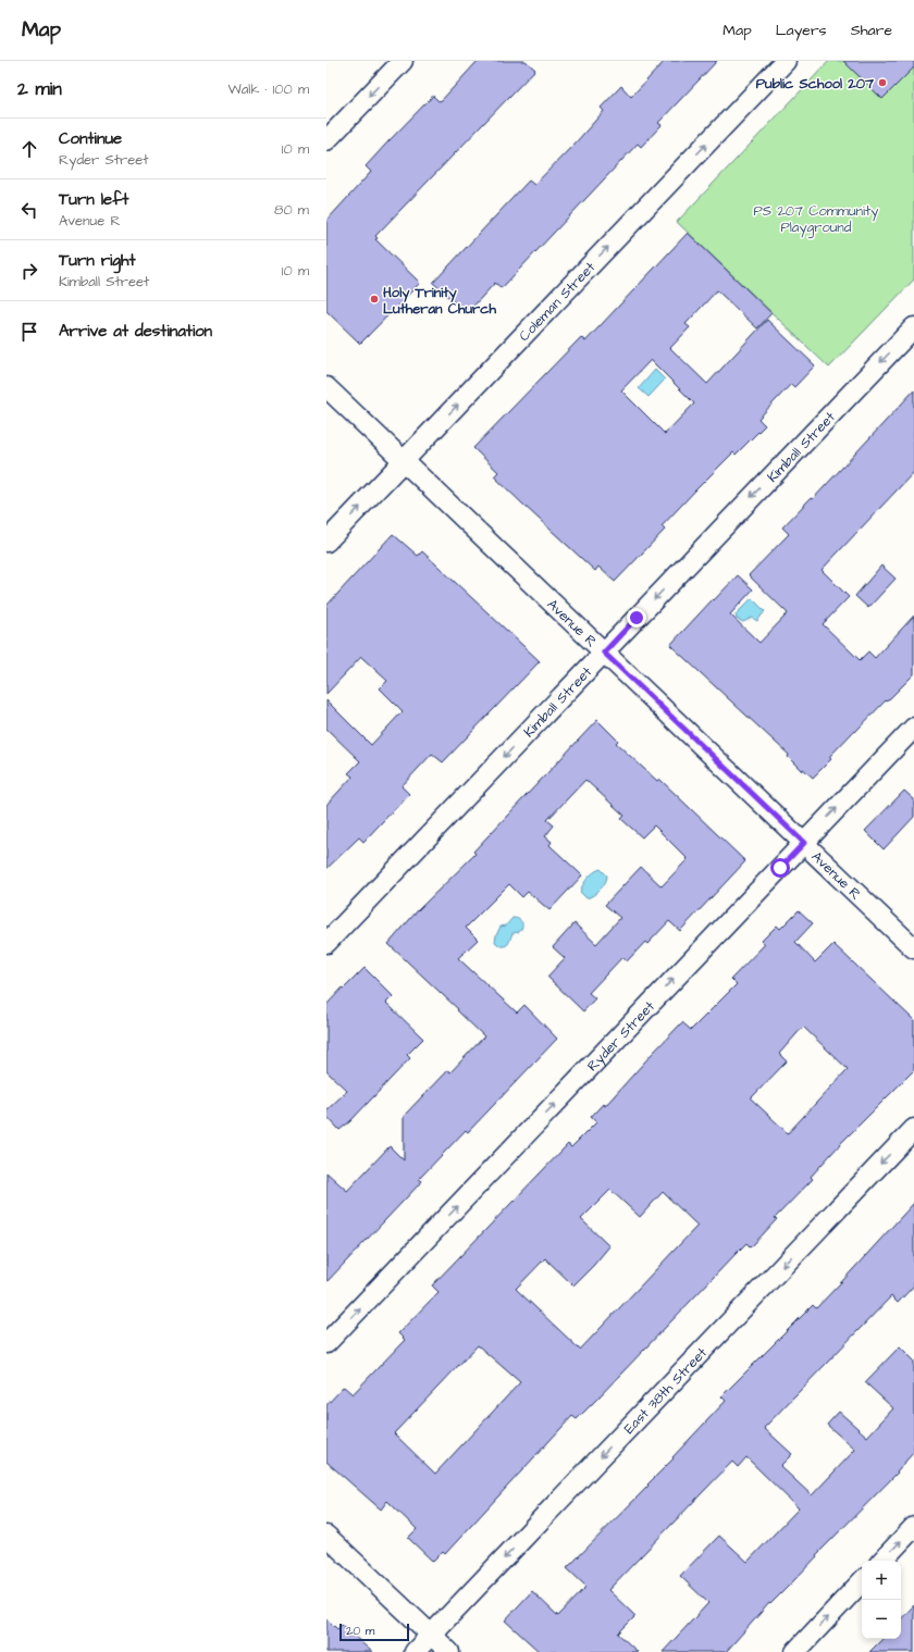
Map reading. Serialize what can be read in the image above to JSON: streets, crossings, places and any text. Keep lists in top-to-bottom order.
{
  "streets": {
    "street": [
      "Coleman Street",
      "Kimball Street",
      "Avenue R",
      "Ryder Street",
      "East 38th Street"
    ]
  },
  "crossings": [
    ["Coleman Street", "Avenue R"],
    ["Kimball Street", "Avenue R"],
    ["Avenue R", "Ryder Street"]
  ],
  "one_way": [
    "Coleman Street",
    "Kimball Street",
    "Ryder Street",
    "East 38th Street"
  ],
  "parks": ["PS 207 Community Playground"],
  "places": ["Public School 207", "Holy Trinity Lutheran Church"],
  "scale_bar": "20 m",
  "page": {
    "header": "Map",
    "nav": ["Map", "Layers", "Share"],
    "heading": ["2 min", "Walk · 100 m"],
    "list": [
      ["Continue", "Ryder Street", "10 m"],
      ["Turn left", "Avenue R", "80 m"],
      ["Turn right", "Kimball Street", "10 m"],
      "Arrive at destination"
    ],
    "map_buttons": ["+", "−"],
    "scale": "20 m"
  }
}
